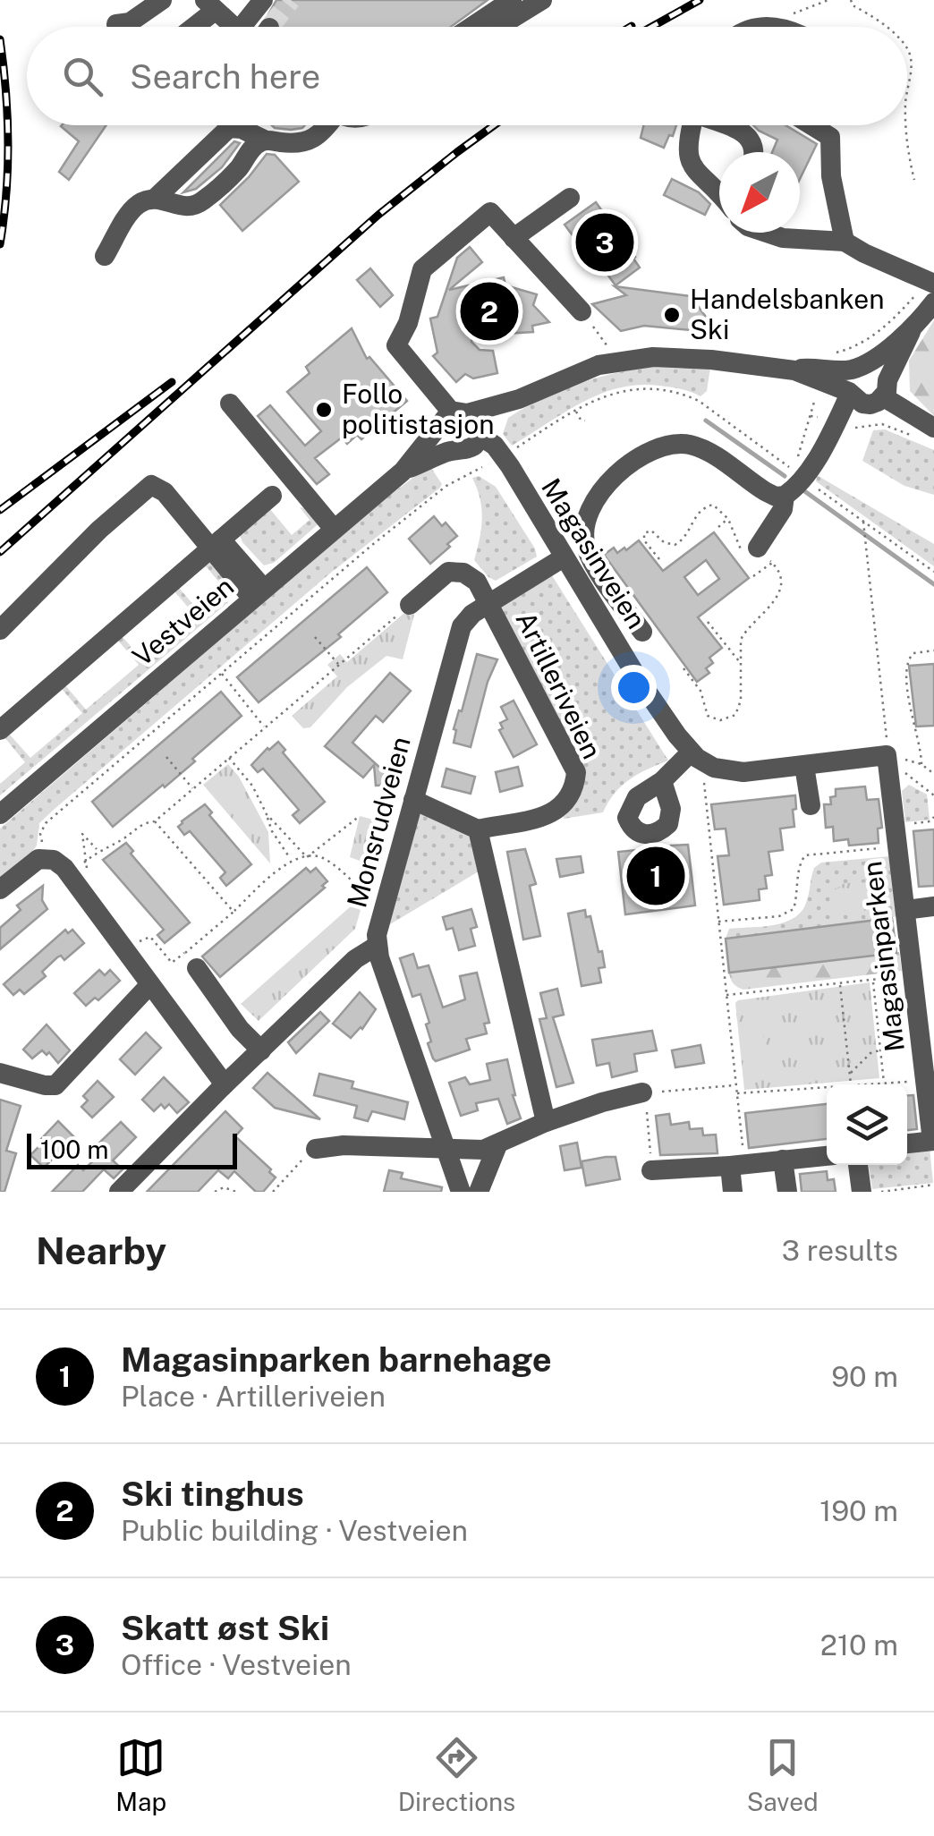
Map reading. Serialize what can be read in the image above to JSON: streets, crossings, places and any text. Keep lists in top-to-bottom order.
{
  "streets": {
    "street": [
      "Magasinveien",
      "Vestveien",
      "Artilleriveien",
      "Monsrudveien",
      "Magasinparken"
    ]
  },
  "crossings": [
    ["Magasinveien", "Vestveien"],
    ["Magasinveien", "Monsrudveien"],
    ["Artilleriveien", "Monsrudveien"]
  ],
  "places": ["Handelsbanken Ski", "Follo politistasjon"],
  "scale_bar": "100 m",
  "north": "bottom left",
  "page": {
    "search": "Search here",
    "pins": ["3", "2", "1"],
    "scale": "100 m",
    "heading": ["Nearby", "3 results"],
    "list": [
      {
        "mark": "1",
        "name": "Magasinparken barnehage",
        "note": "Place · Artilleriveien",
        "value": "90 m"
      },
      {
        "mark": "2",
        "name": "Ski tinghus",
        "note": "Public building · Vestveien",
        "value": "190 m"
      },
      {
        "mark": "3",
        "name": "Skatt øst Ski",
        "note": "Office · Vestveien",
        "value": "210 m"
      }
    ],
    "nav": ["Map", "Directions", "Saved"]
  }
}
